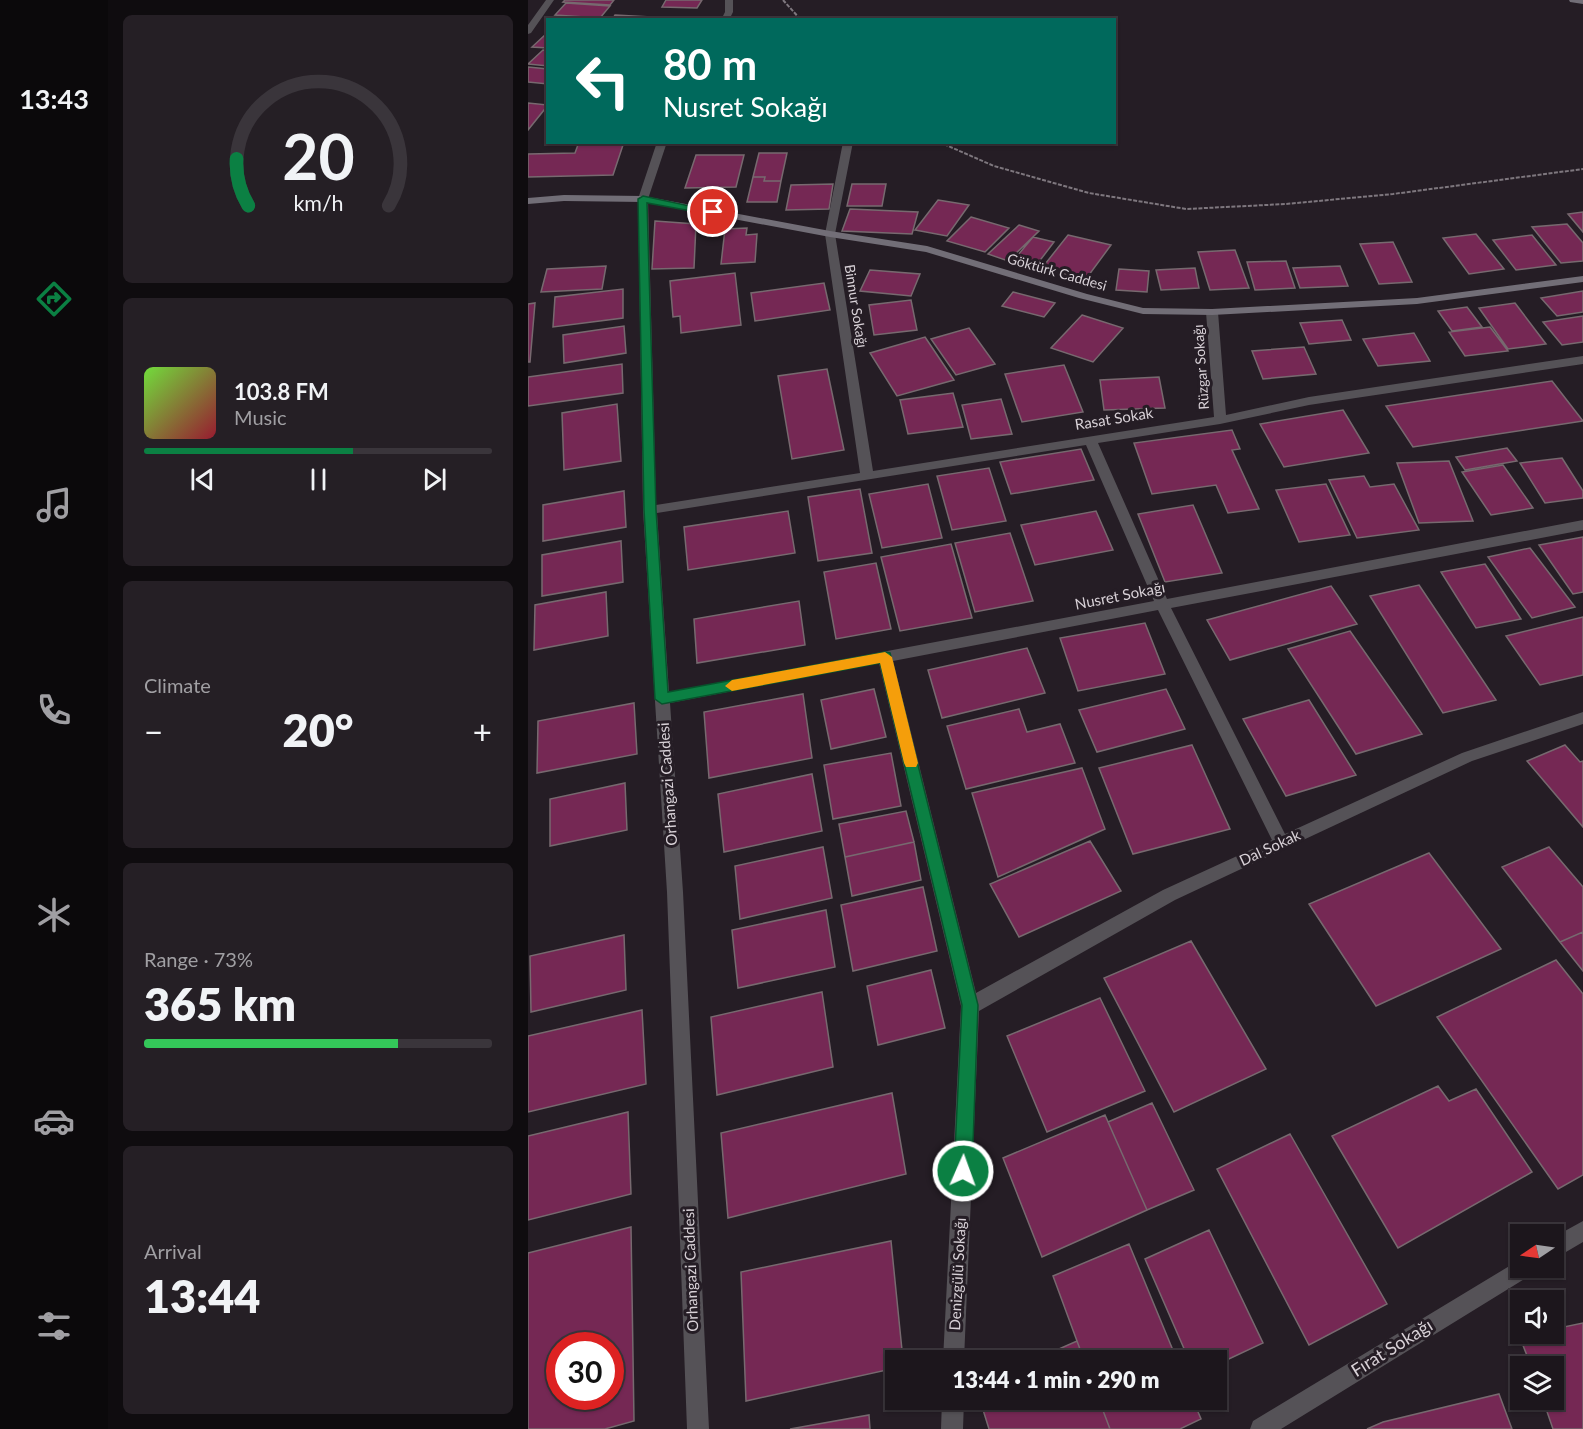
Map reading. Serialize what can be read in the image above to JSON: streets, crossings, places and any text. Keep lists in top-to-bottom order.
{
  "streets": {
    "street": [
      "Göktürk Caddesi",
      "Binnur Sokağı",
      "Rüzgar Sokağı",
      "Rasat Sokak",
      "Nusret Sokağı",
      "Orhangazi Caddesi",
      "Dal Sokak",
      "Denizgülü Sokağı",
      "Fırat Sokağı"
    ]
  },
  "crossings": [
    ["Göktürk Caddesi", "Binnur Sokağı"],
    ["Göktürk Caddesi", "Rüzgar Sokağı"],
    ["Göktürk Caddesi", "Orhangazi Caddesi"],
    ["Binnur Sokağı", "Rasat Sokak"],
    ["Rüzgar Sokağı", "Rasat Sokak"],
    ["Rasat Sokak", "Orhangazi Caddesi"],
    ["Nusret Sokağı", "Orhangazi Caddesi"],
    ["Nusret Sokağı", "Denizgülü Sokağı"],
    ["Dal Sokak", "Denizgülü Sokağı"]
  ],
  "north": "left",
  "page": {
    "tabs": "13:43",
    "turn": ["80 m", "Nusret Sokağı"],
    "song": ["103.8 FM", "Music"],
    "tile": [
      "Climate",
      ["Range · 73%", "365 km"],
      ["Arrival", "13:44"]
    ],
    "heat": ["−", "20°", "+"],
    "limit": "30",
    "trip": "13:44 · 1 min · 290 m",
    "gauge": ["20", "km/h"]
  }
}
